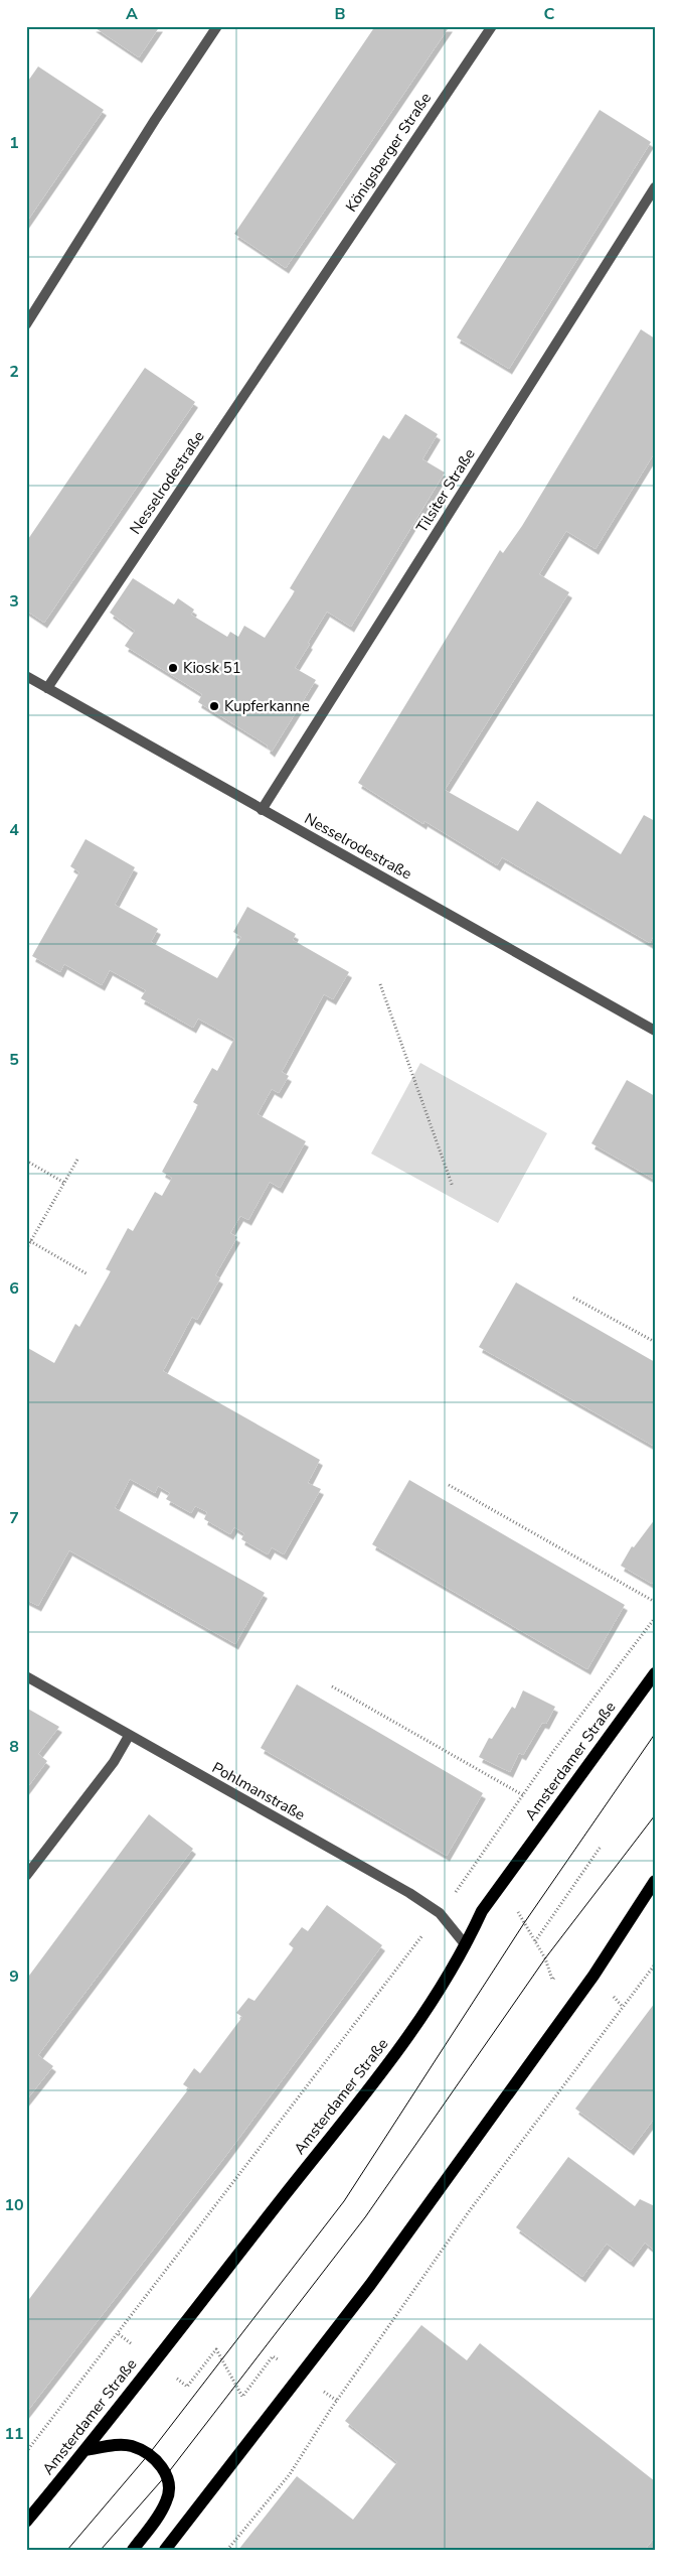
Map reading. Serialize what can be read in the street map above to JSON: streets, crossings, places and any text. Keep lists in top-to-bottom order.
{
  "streets": {
    "main road": ["Amsterdamer Straße"],
    "street": [
      "Königsberger Straße",
      "Nesselrodestraße",
      "Tilsiter Straße",
      "Pohlmanstraße"
    ]
  },
  "crossings": [
    ["Königsberger Straße", "Nesselrodestraße"],
    ["Nesselrodestraße", "Tilsiter Straße"],
    ["Amsterdamer Straße", "Pohlmanstraße"]
  ],
  "places": ["Kiosk 51", "Kupferkanne"],
  "grid": {
    "columns": ["A", "B", "C"],
    "rows": [
      "1",
      "2",
      "3",
      "4",
      "5",
      "6",
      "7",
      "8",
      "9",
      "10",
      "11"
    ]
  }
}
